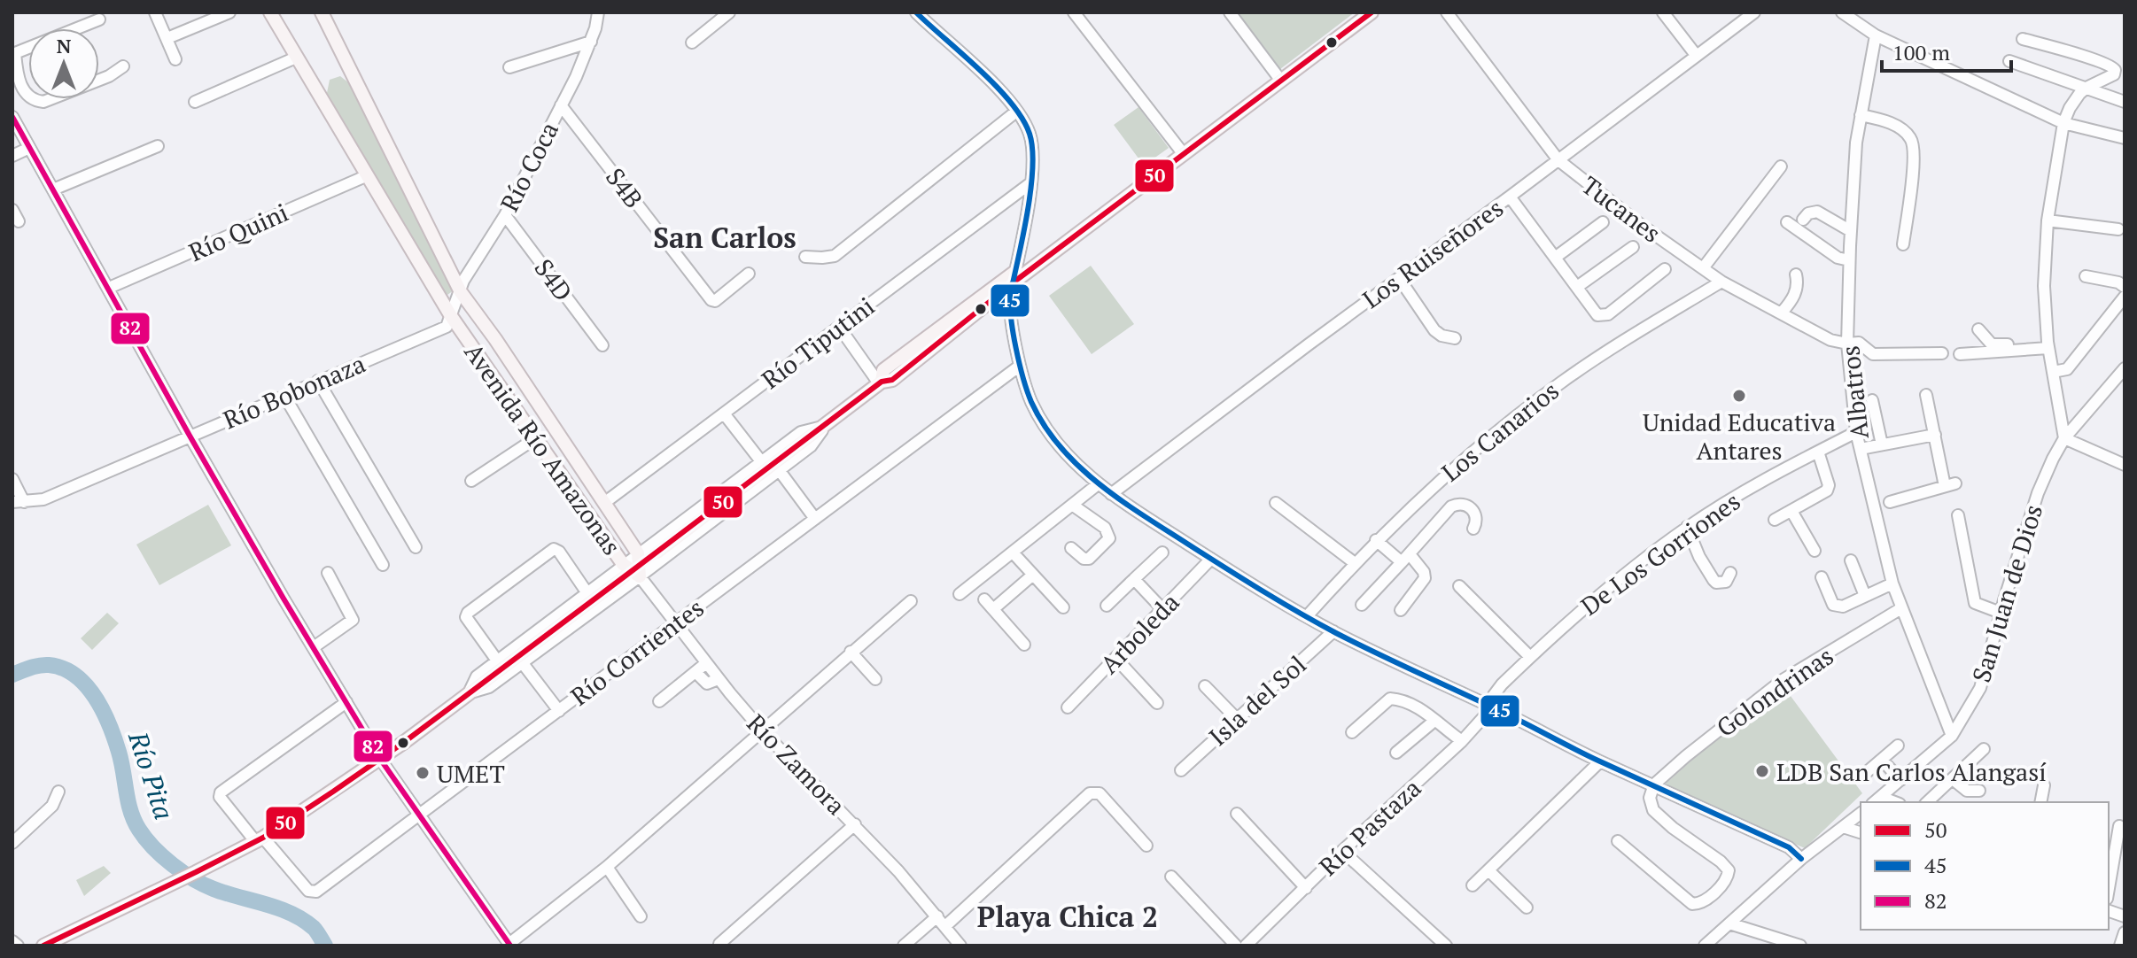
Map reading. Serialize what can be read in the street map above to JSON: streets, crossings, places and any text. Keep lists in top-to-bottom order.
{
  "streets": {
    "main road": ["Avenida Río Amazonas"],
    "street": [
      "Río Coca",
      "S4B",
      "Tucanes",
      "Río Quini",
      "Los Ruiseñores",
      "S4D",
      "Río Tiputini",
      "Río Bobonaza",
      "Albatros",
      "Los Canarios",
      "De Los Gorriones",
      "San Juan de Dios",
      "Arboleda",
      "Río Corrientes",
      "Golondrinas",
      "Isla del Sol",
      "Río Zamora",
      "Río Pastaza"
    ]
  },
  "crossings": [
    ["Río Coca", "S4B"],
    ["Río Coca", "S4D"],
    ["Río Coca", "Río Bobonaza"],
    ["Río Coca", "Avenida Río Amazonas"],
    ["Tucanes", "Los Ruiseñores"],
    ["Tucanes", "Albatros"],
    ["Tucanes", "Los Canarios"],
    ["Río Quini", "Avenida Río Amazonas"],
    ["Río Tiputini", "Avenida Río Amazonas"],
    ["Río Bobonaza", "Avenida Río Amazonas"],
    ["Albatros", "De Los Gorriones"],
    ["Albatros", "San Juan de Dios"],
    ["Albatros", "Golondrinas"],
    ["Avenida Río Amazonas", "Río Zamora"],
    ["De Los Gorriones", "Río Pastaza"],
    ["Río Corrientes", "Río Zamora"]
  ],
  "districts": ["San Carlos", "Playa Chica 2"],
  "water": ["Río Pita"],
  "places": ["Unidad Educativa Antares", "LDB San Carlos Alangasí", "UMET"],
  "lines": ["transit line 50", "transit line 45", "transit line 82"],
  "legend": ["50", "45", "82"],
  "scale_bar": "100 m",
  "north": "top"
}
